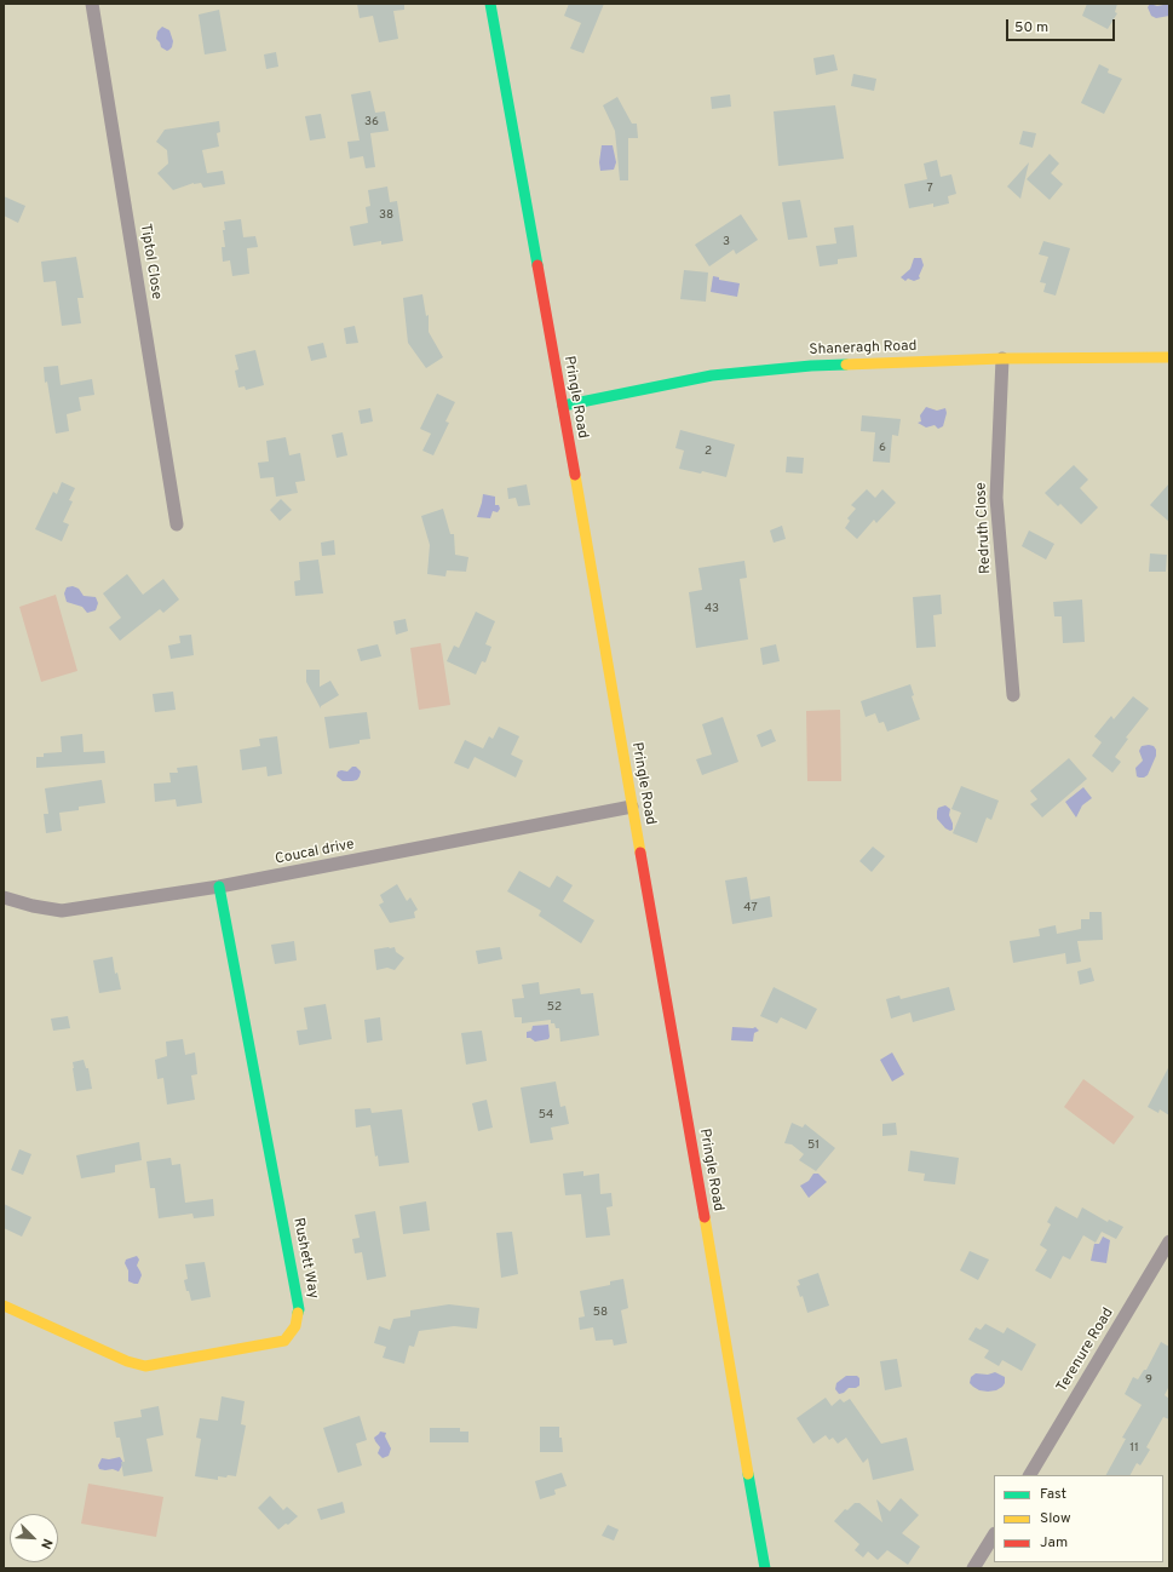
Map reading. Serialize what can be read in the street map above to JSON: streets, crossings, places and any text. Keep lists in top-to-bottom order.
{
  "streets": {
    "street": [
      "Tiptol Close",
      "Shaneragh Road",
      "Pringle Road",
      "Redruth Close",
      "Coucal drive",
      "Rushett Way",
      "Terenure Road"
    ]
  },
  "crossings": [
    ["Shaneragh Road", "Pringle Road"],
    ["Shaneragh Road", "Redruth Close"],
    ["Pringle Road", "Coucal drive"],
    ["Coucal drive", "Rushett Way"]
  ],
  "house_numbers": [
    "36",
    "7",
    "38",
    "3",
    "6",
    "2",
    "43",
    "47",
    "52",
    "54",
    "51",
    "58",
    "9",
    "11"
  ],
  "legend": ["Fast", "Slow", "Jam"],
  "scale_bar": "50 m",
  "north": "bottom right"
}
